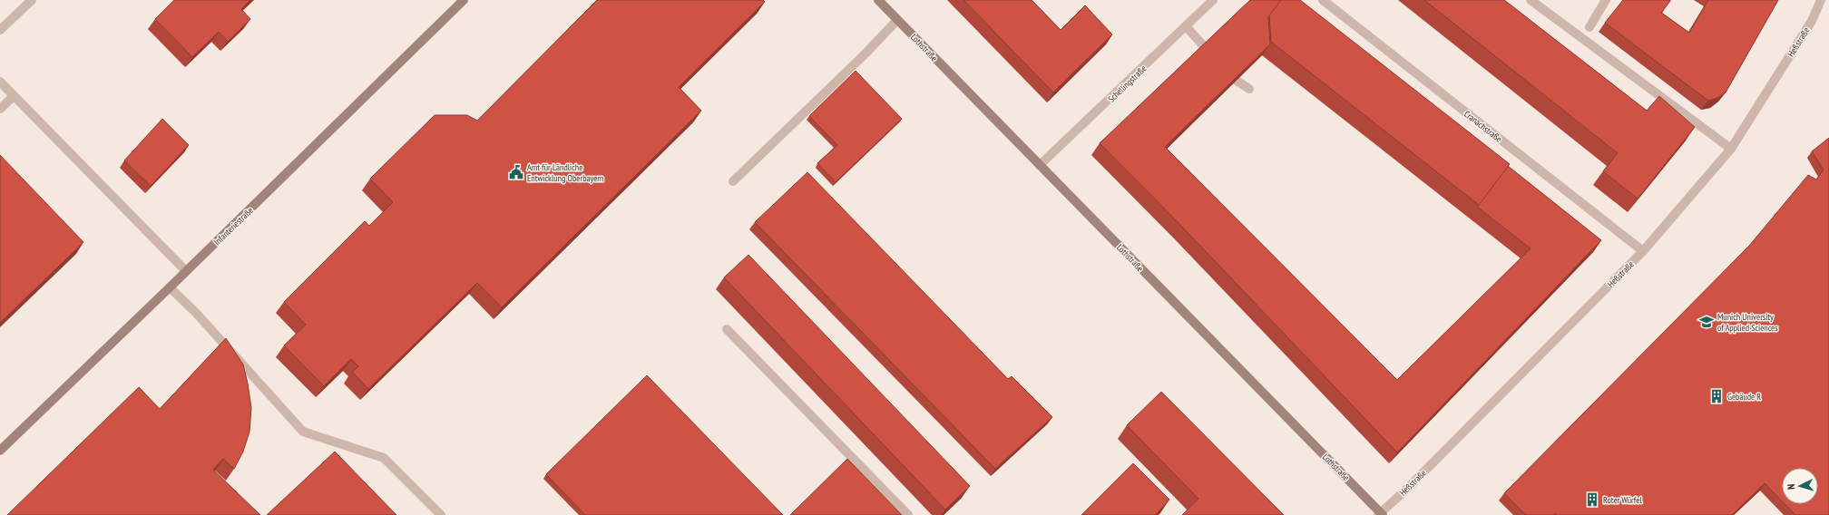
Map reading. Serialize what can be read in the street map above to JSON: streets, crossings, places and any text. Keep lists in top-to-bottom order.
{
  "streets": {
    "street": [
      "Heßstraße",
      "Lothstraße",
      "Schellingstraße",
      "Cranachstraße",
      "Infanteriestraße"
    ]
  },
  "crossings": [
    ["Heßstraße", "Lothstraße"],
    ["Heßstraße", "Cranachstraße"],
    ["Lothstraße", "Schellingstraße"]
  ],
  "places": {
    "public building": ["Amt für Ländliche Entwicklung Oberbayern"],
    "school or university": ["Munich University of Applied Sciences"],
    "building": ["Gebäude R", "Roter Würfel"]
  },
  "north": "left"
}
